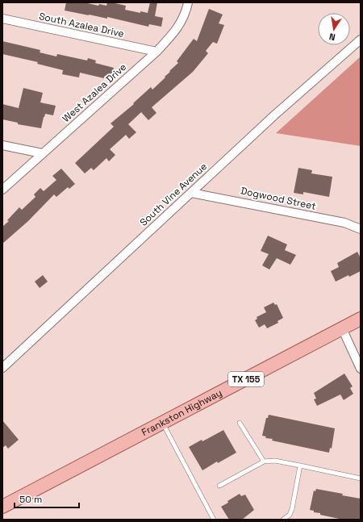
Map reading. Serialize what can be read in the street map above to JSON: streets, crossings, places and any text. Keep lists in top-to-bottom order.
{
  "streets": {
    "main road": ["TX 155", "Frankston Highway"],
    "street": [
      "South Azalea Drive",
      "West Azalea Drive",
      "South Vine Avenue",
      "Dogwood Street"
    ]
  },
  "crossings": [
    ["South Azalea Drive", "West Azalea Drive"],
    ["South Vine Avenue", "Dogwood Street"]
  ],
  "scale_bar": "50 m",
  "north": "bottom"
}
